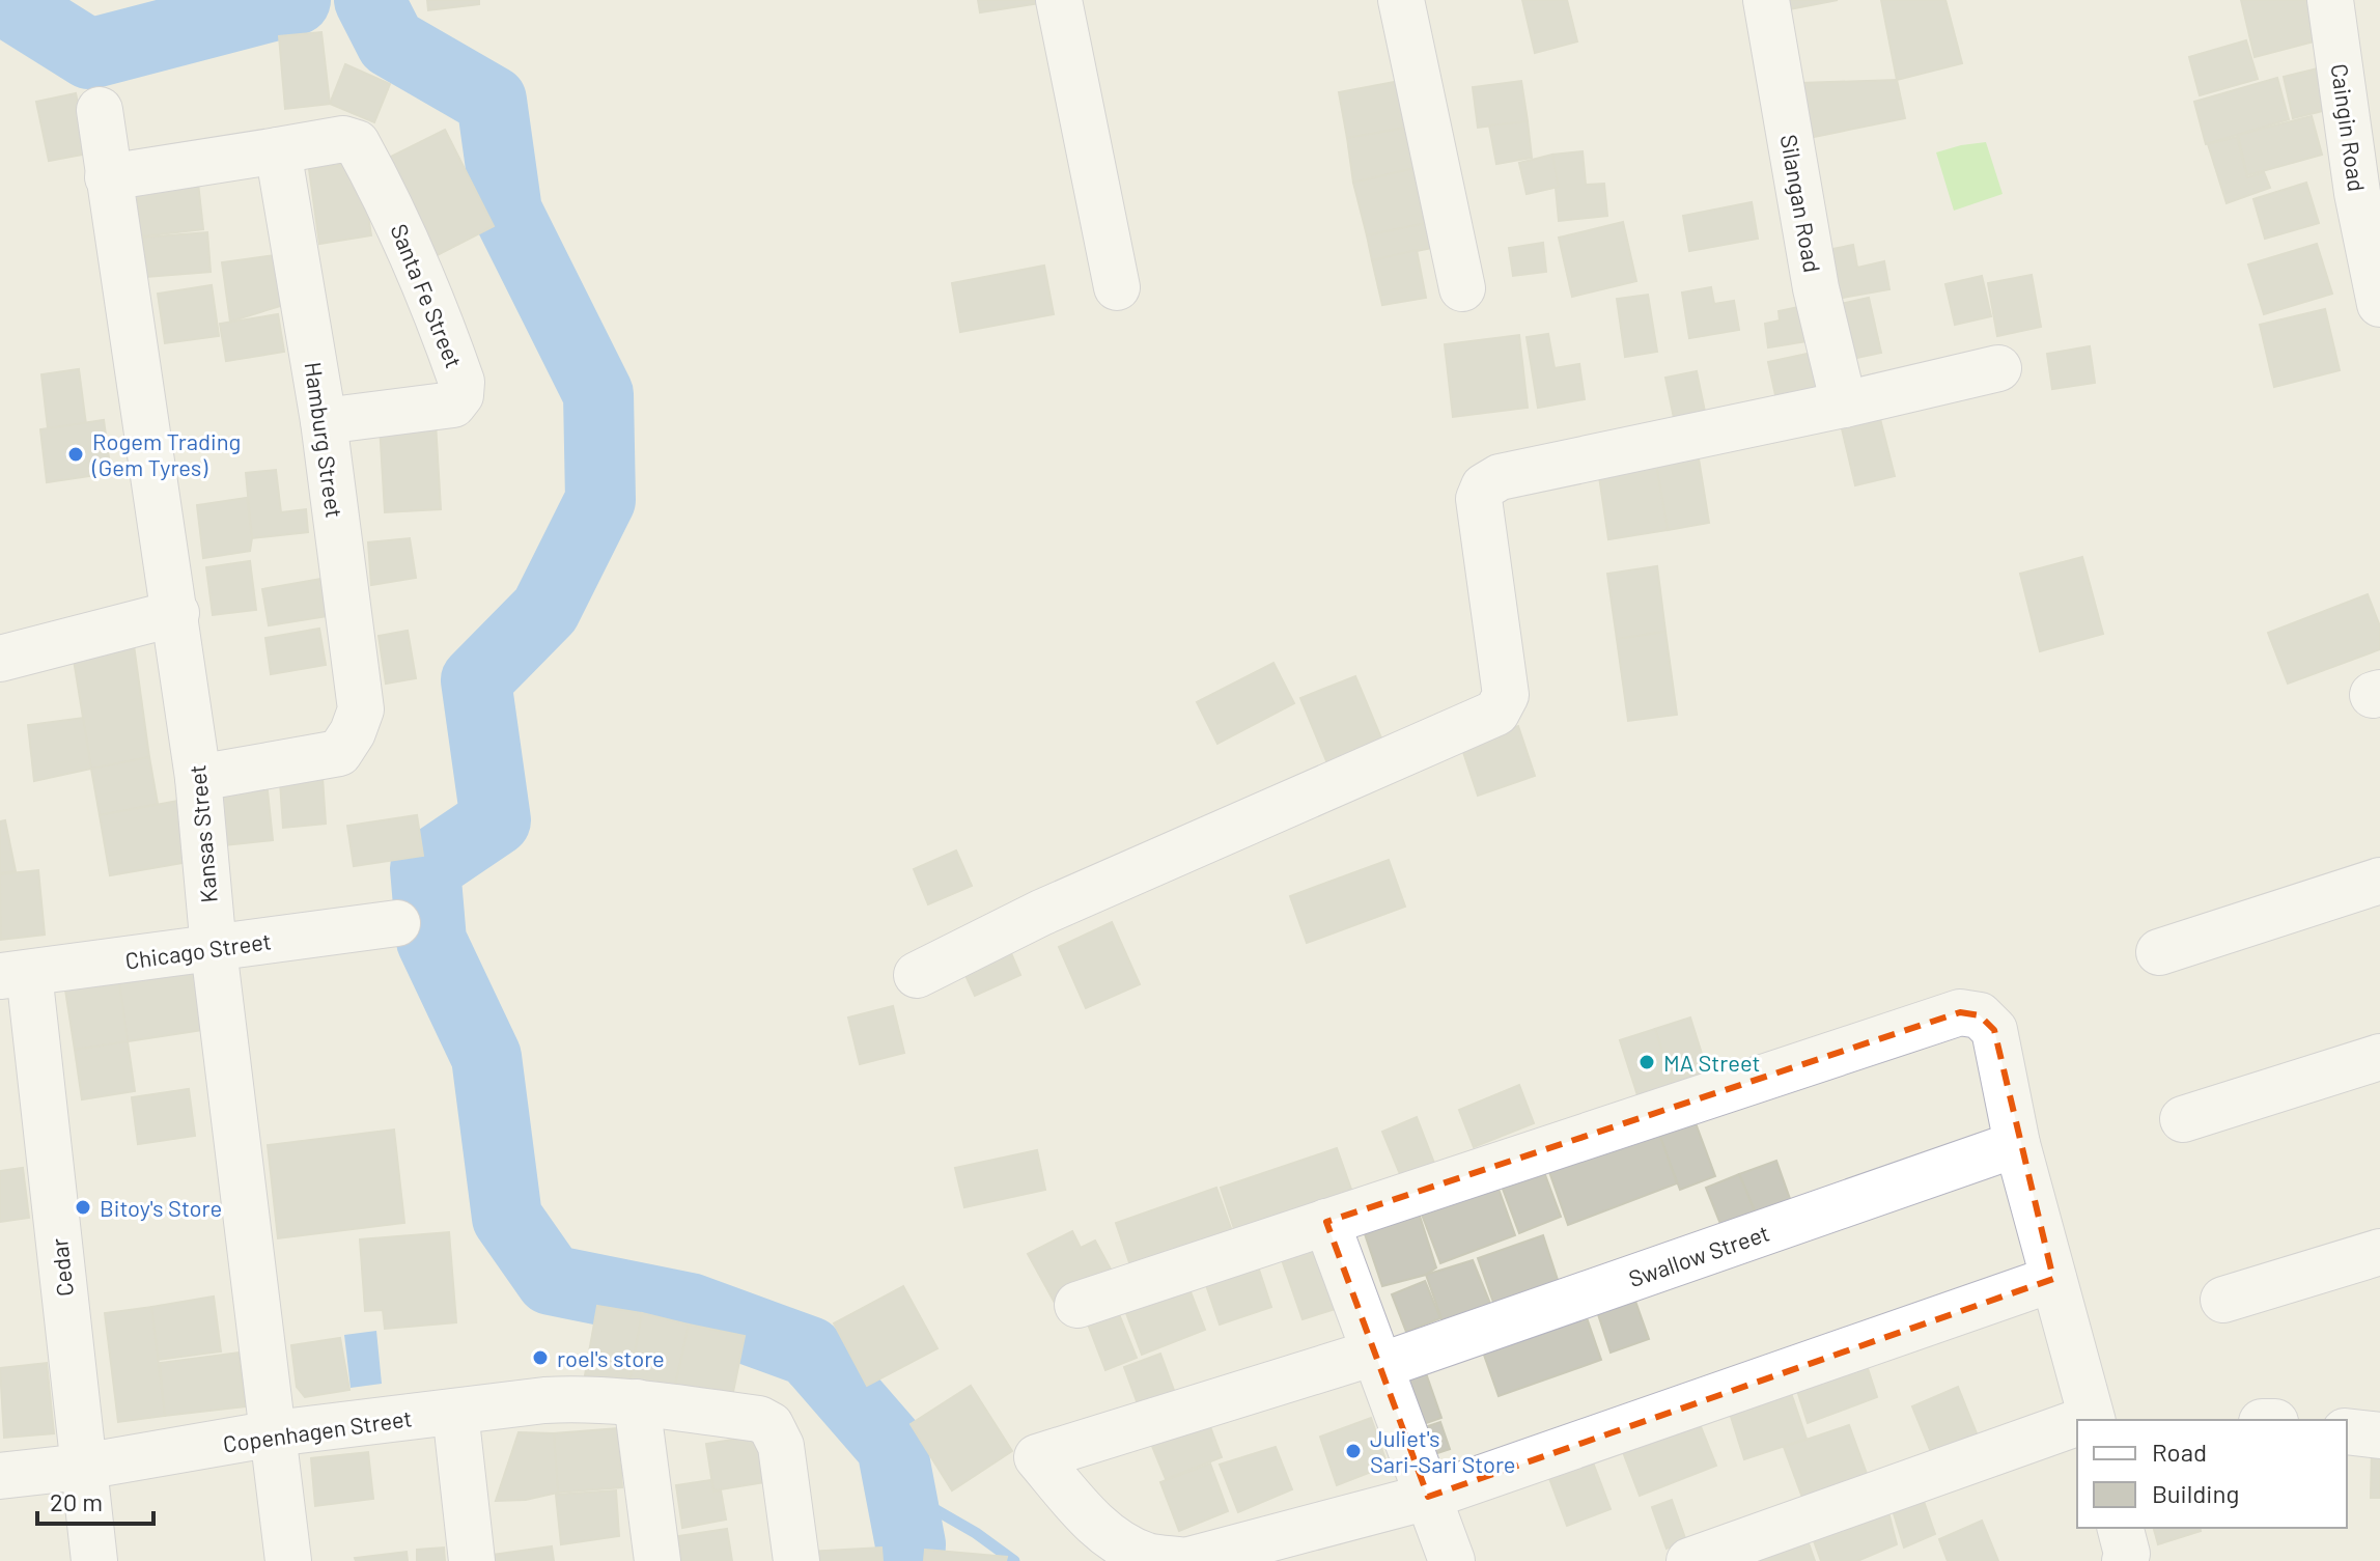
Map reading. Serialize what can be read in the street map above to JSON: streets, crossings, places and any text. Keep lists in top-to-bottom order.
{
  "streets": {
    "street": [
      "Caingin Road",
      "Silangan Road",
      "Santa Fe Street",
      "Hamburg Street",
      "Kansas Street",
      "Chicago Street",
      "Swallow Street",
      "Cedar",
      "Copenhagen Street"
    ]
  },
  "crossings": [
    ["Santa Fe Street", "Hamburg Street"],
    ["Hamburg Street", "Kansas Street"],
    ["Kansas Street", "Chicago Street"],
    ["Kansas Street", "Copenhagen Street"],
    ["Chicago Street", "Cedar"],
    ["Cedar", "Copenhagen Street"]
  ],
  "places": [
    "Rogem Trading (Gem Tyres)",
    "MA Street",
    "Bitoy's Store",
    "roel's store",
    "Juliet's Sari-Sari Store"
  ],
  "legend": ["Road", "Building"],
  "scale_bar": "20 m"
}
